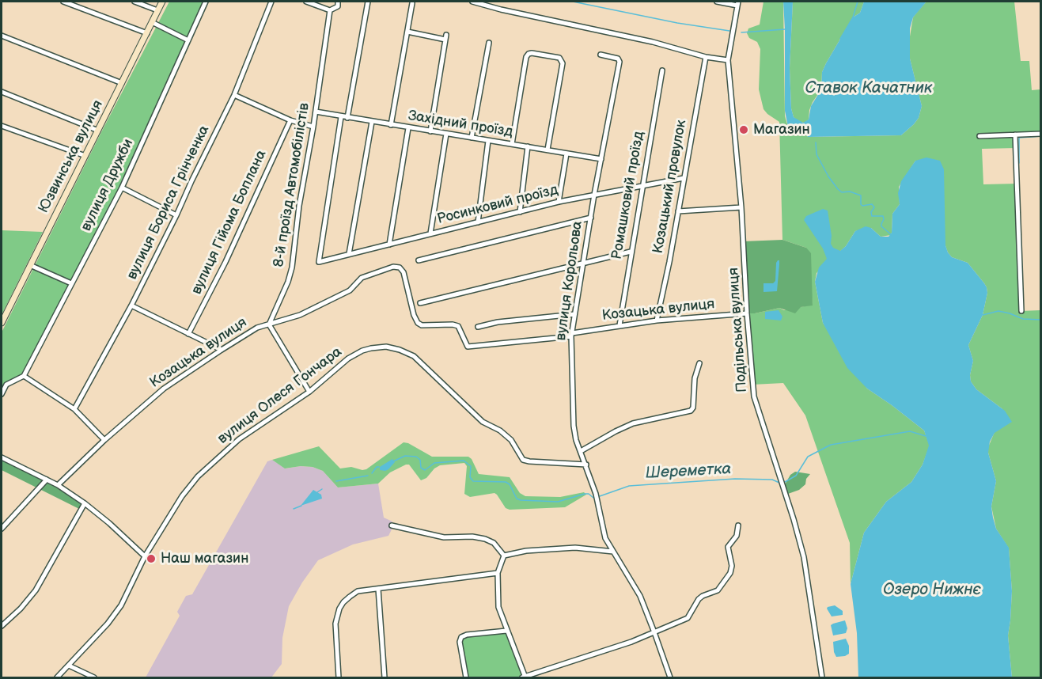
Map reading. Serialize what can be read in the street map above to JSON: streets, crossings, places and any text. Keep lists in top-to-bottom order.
{
  "streets": {
    "main road": ["Юзвинська вулиця"],
    "street": [
      "Західний проїзд",
      "вулиця Дружби",
      "8-й проїзд Автомобілістів",
      "Козацький провулок",
      "Ромашковий проїзд",
      "вулиця Бориса Грінченка",
      "Росинковий проїзд",
      "вулиця Гійома Боплана",
      "вулиця Корольова",
      "Козацька вулиця",
      "Подільська вулиця",
      "вулиця Олеся Гончара"
    ]
  },
  "crossings": [
    ["Західний проїзд", "8-й проїзд Автомобілістів"],
    ["Західний проїзд", "Росинковий проїзд"],
    ["Західний проїзд", "вулиця Корольова"],
    ["8-й проїзд Автомобілістів", "Козацька вулиця"],
    ["Козацький провулок", "Росинковий проїзд"],
    ["Козацький провулок", "Козацька вулиця"],
    ["Ромашковий проїзд", "Росинковий проїзд"],
    ["Ромашковий проїзд", "Козацька вулиця"],
    ["Росинковий проїзд", "вулиця Корольова"],
    ["вулиця Корольова", "Козацька вулиця"],
    ["вулиця Корольова", "вулиця Олеся Гончара"],
    ["Козацька вулиця", "Подільська вулиця"]
  ],
  "water": ["Ставок Качатник", "Шереметка", "Озеро Нижнє"],
  "places": ["Магазин", "Наш магазин"]
}
